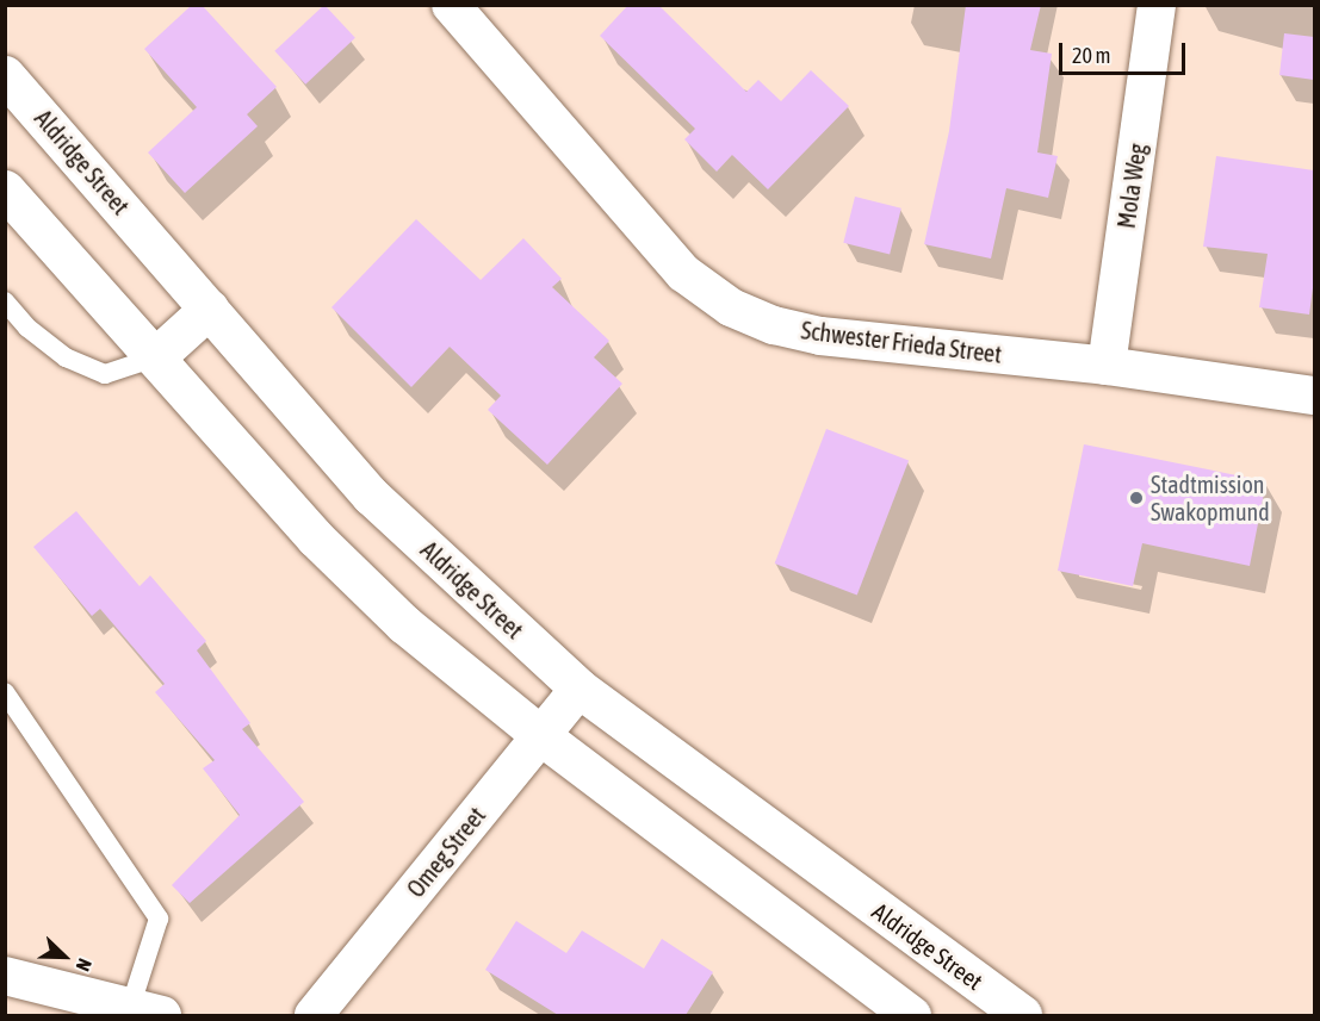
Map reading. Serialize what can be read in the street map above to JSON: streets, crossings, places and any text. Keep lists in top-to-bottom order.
{
  "streets": {
    "street": [
      "Aldridge Street",
      "Mola Weg",
      "Schwester Frieda Street",
      "Omeg Street"
    ]
  },
  "crossings": [
    ["Aldridge Street", "Omeg Street"],
    ["Mola Weg", "Schwester Frieda Street"]
  ],
  "places": ["Stadtmission Swakopmund"],
  "scale_bar": "20 m",
  "north": "bottom right"
}
